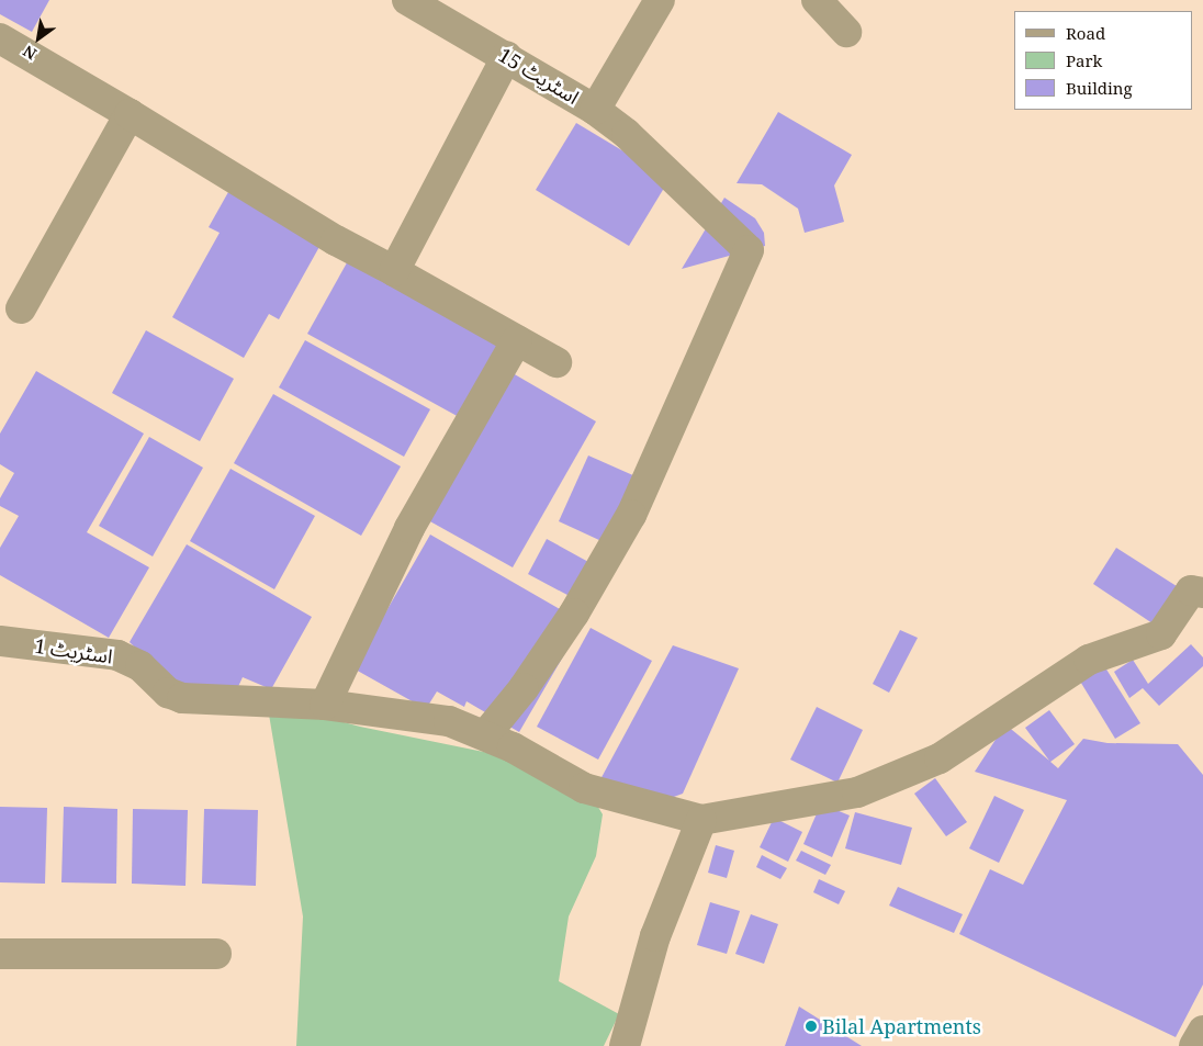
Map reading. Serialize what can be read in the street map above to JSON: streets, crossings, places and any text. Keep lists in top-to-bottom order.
{
  "streets": {
    "street": ["اسٹریٹ 15", "اسٹریٹ 1"]
  },
  "crossings": [
    ["اسٹریٹ 15", "اسٹریٹ 1"]
  ],
  "places": ["Bilal Apartments"],
  "legend": ["Road", "Park", "Building"],
  "north": "bottom left"
}
